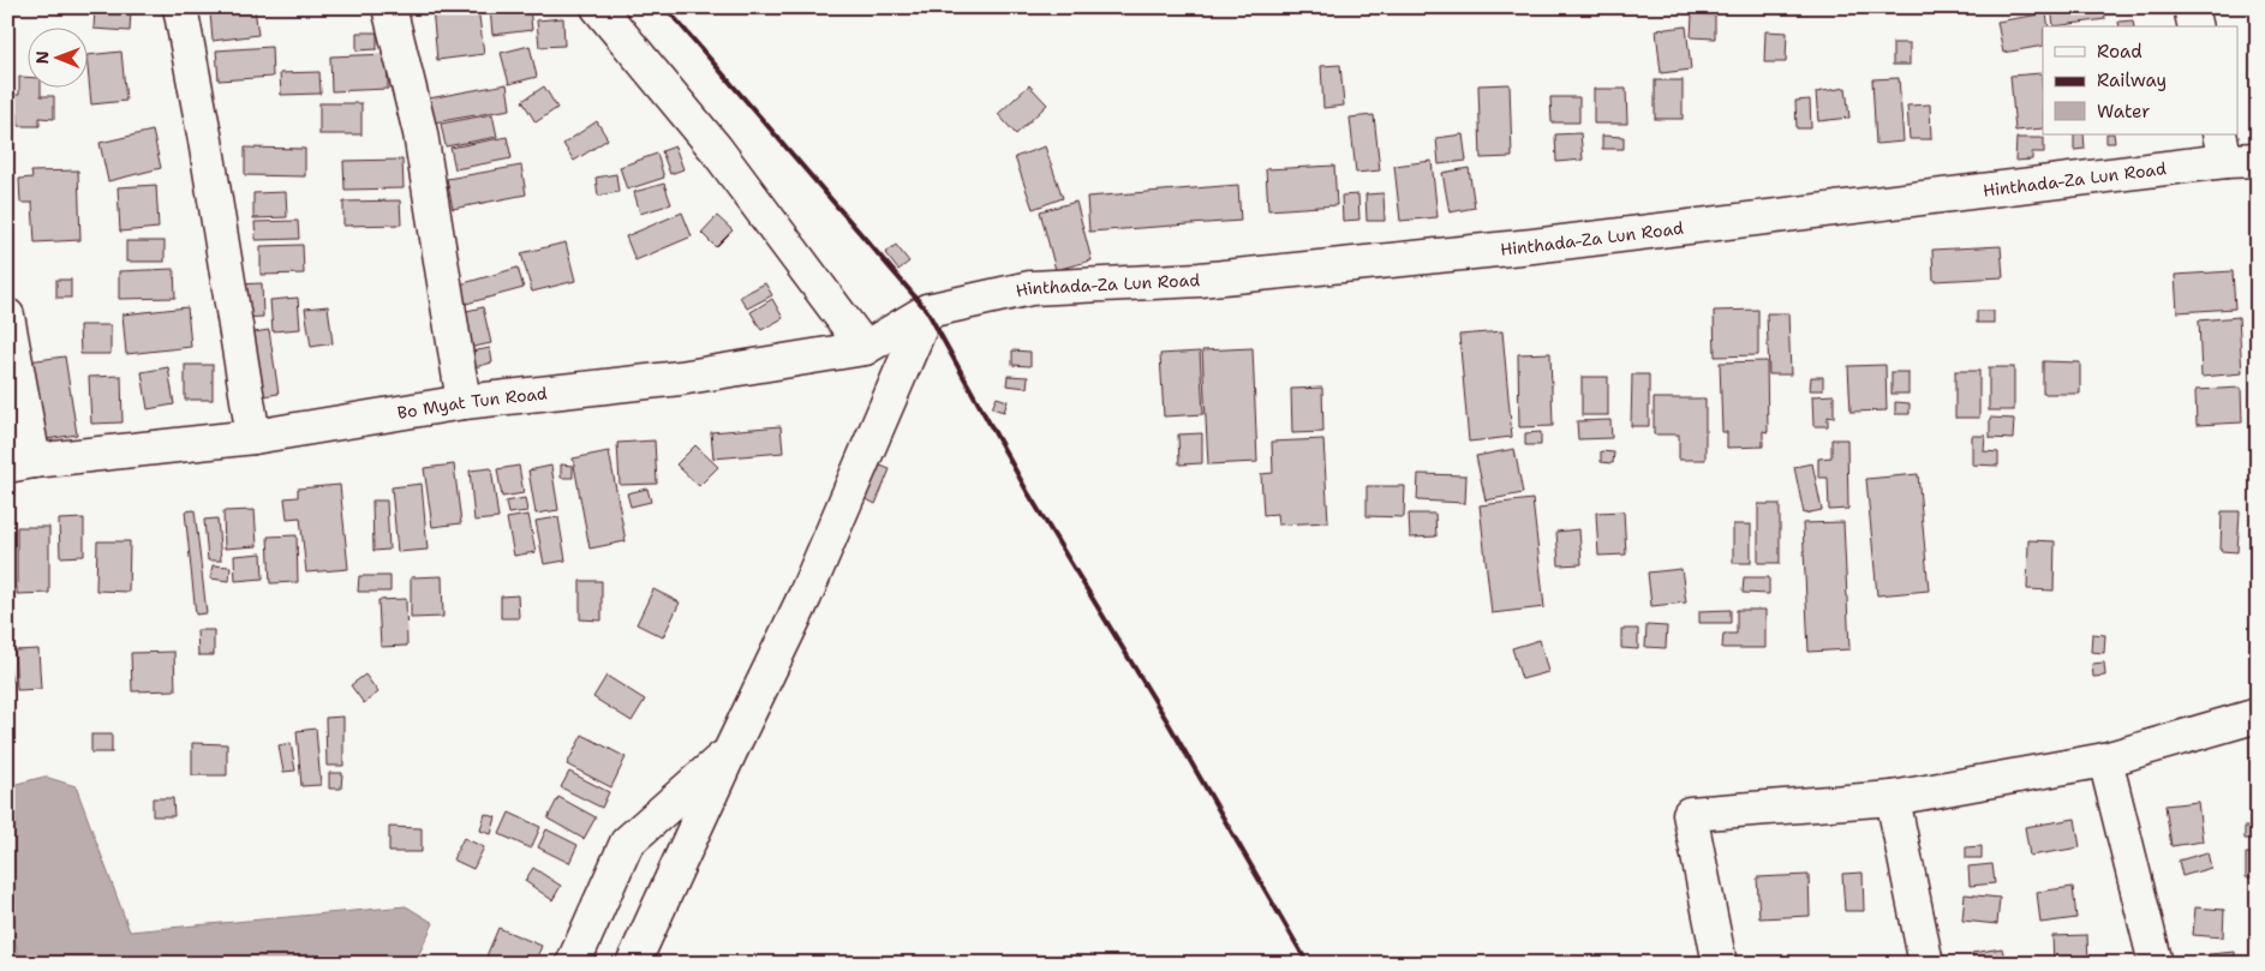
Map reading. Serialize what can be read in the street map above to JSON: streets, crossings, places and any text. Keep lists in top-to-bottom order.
{
  "streets": {
    "street": ["Hinthada-Za Lun Road", "Bo Myat Tun Road"]
  },
  "crossings": [
    ["Hinthada-Za Lun Road", "Bo Myat Tun Road"]
  ],
  "legend": ["Road", "Railway", "Water"],
  "north": "left"
}
